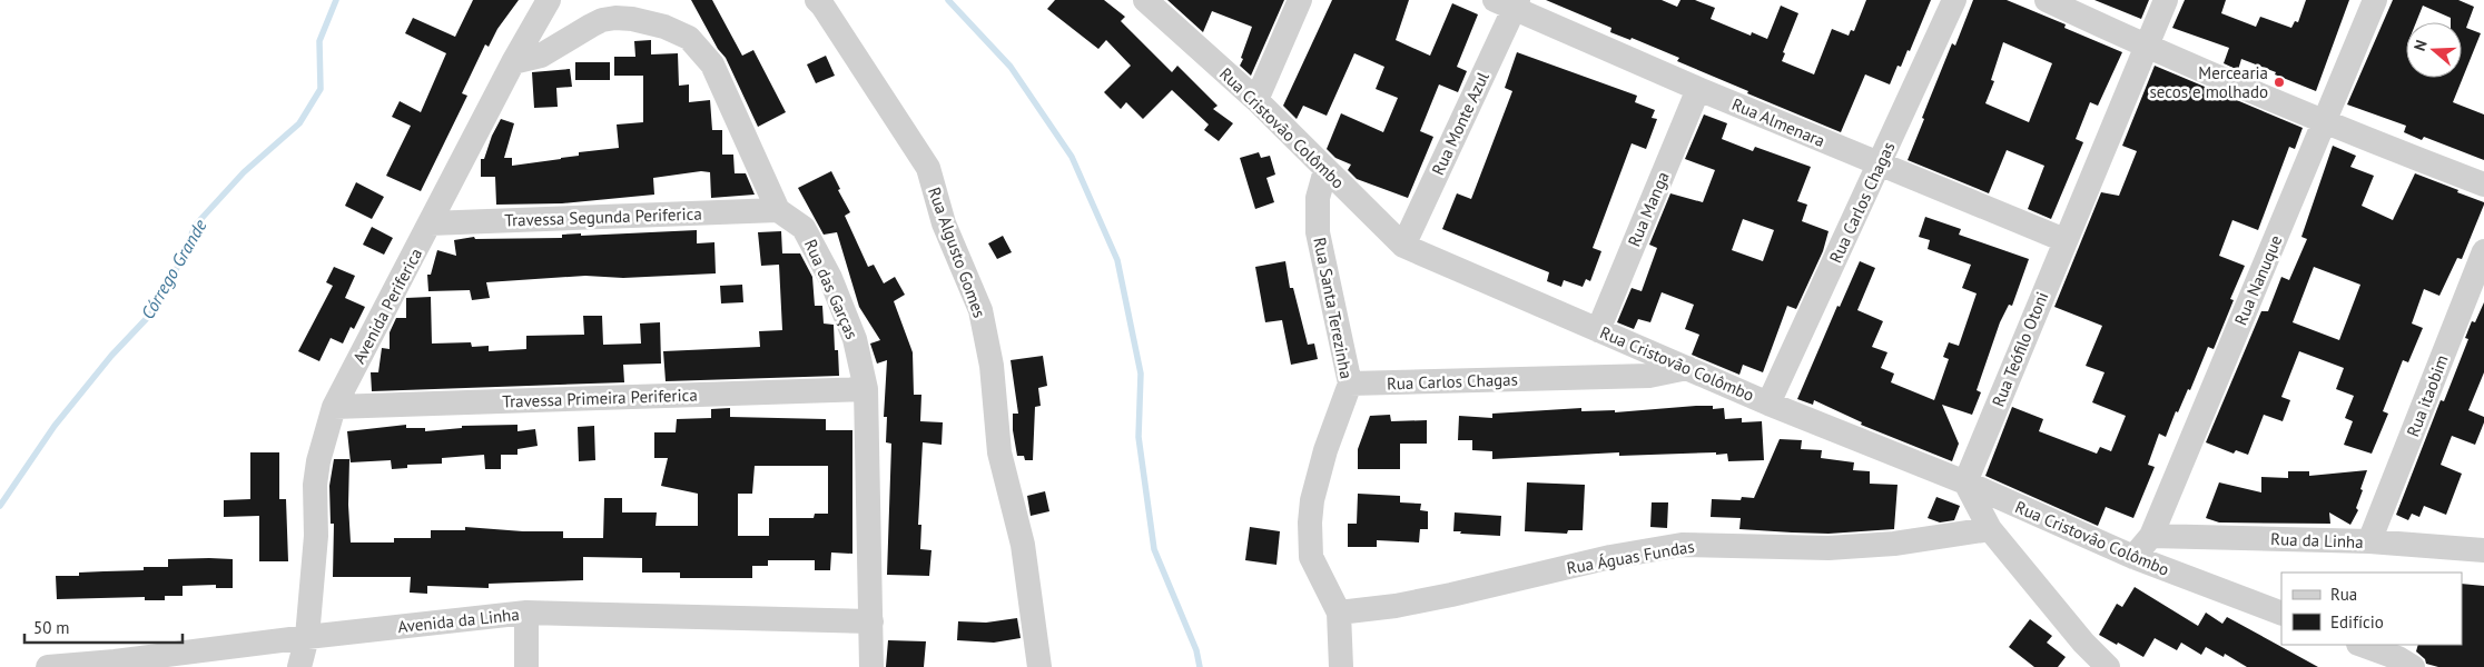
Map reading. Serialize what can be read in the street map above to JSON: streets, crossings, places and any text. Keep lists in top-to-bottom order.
{
  "streets": {
    "street": [
      "Rua Almenara",
      "Rua Monte Azul",
      "Rua Cristovão Colômbo",
      "Rua Carlos Chagas",
      "Rua Manga",
      "Travessa Segunda Periferica",
      "Rua Algusto Gomes",
      "Rua Nanuque",
      "Rua das Garças",
      "Avenida Periferica",
      "Rua Santa Terezinha",
      "Rua Teófilo Otoni",
      "Rua itaobim",
      "Travessa Primeira Periferica",
      "Rua da Linha",
      "Rua Águas Fundas",
      "Avenida da Linha"
    ]
  },
  "crossings": [
    ["Rua Almenara", "Rua Monte Azul"],
    ["Rua Almenara", "Rua Carlos Chagas"],
    ["Rua Almenara", "Rua Manga"],
    ["Rua Almenara", "Rua Teófilo Otoni"],
    ["Rua Monte Azul", "Rua Cristovão Colômbo"],
    ["Rua Cristovão Colômbo", "Rua Carlos Chagas"],
    ["Rua Cristovão Colômbo", "Rua Manga"],
    ["Rua Cristovão Colômbo", "Rua Nanuque"],
    ["Rua Cristovão Colômbo", "Rua Santa Terezinha"],
    ["Rua Cristovão Colômbo", "Rua Teófilo Otoni"],
    ["Rua Carlos Chagas", "Rua Santa Terezinha"],
    ["Travessa Segunda Periferica", "Rua das Garças"],
    ["Travessa Segunda Periferica", "Avenida Periferica"],
    ["Rua Nanuque", "Rua da Linha"],
    ["Rua das Garças", "Travessa Primeira Periferica"],
    ["Rua das Garças", "Avenida da Linha"],
    ["Avenida Periferica", "Travessa Primeira Periferica"],
    ["Avenida Periferica", "Avenida da Linha"],
    ["Rua Santa Terezinha", "Rua Águas Fundas"],
    ["Rua itaobim", "Rua da Linha"]
  ],
  "water": ["Córrego Grande"],
  "places": ["Mercearia secos e molhado"],
  "legend": ["Rua", "Edifício"],
  "scale_bar": "50 m",
  "north": "left"
}
